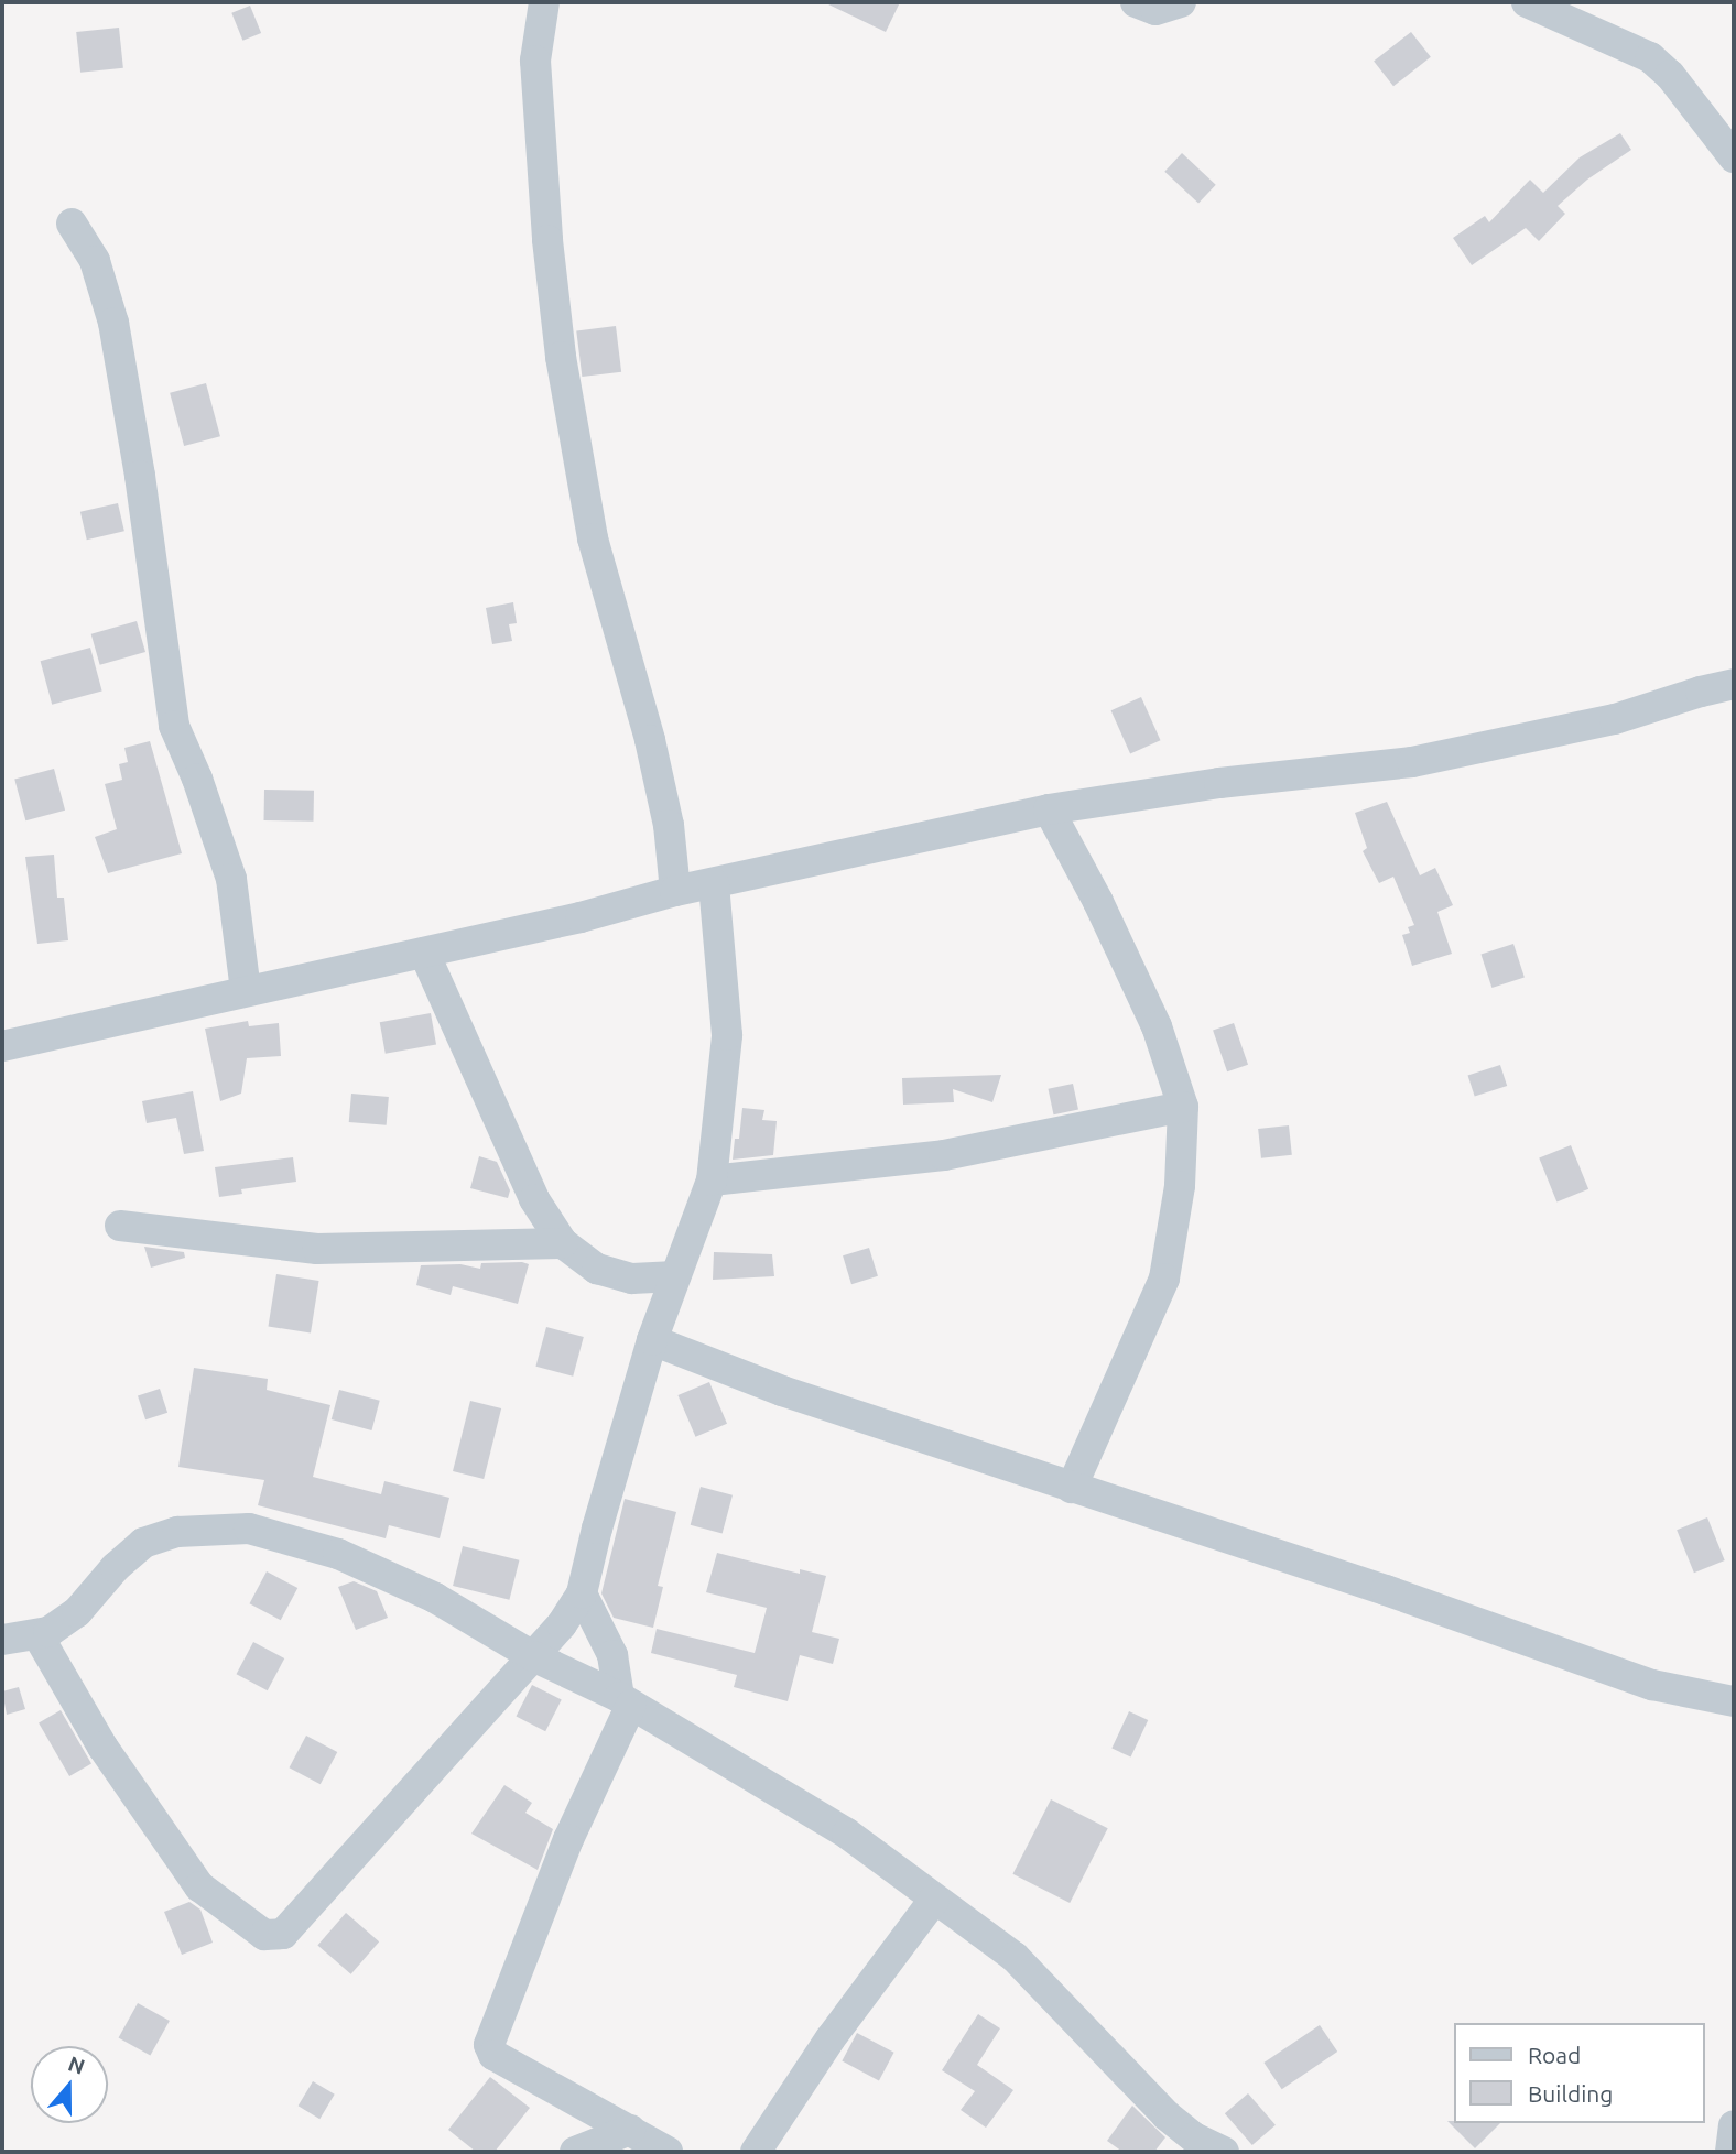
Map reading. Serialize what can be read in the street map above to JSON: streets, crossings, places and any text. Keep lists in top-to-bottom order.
{
  "legend": ["Road", "Building"],
  "north": "top"
}
